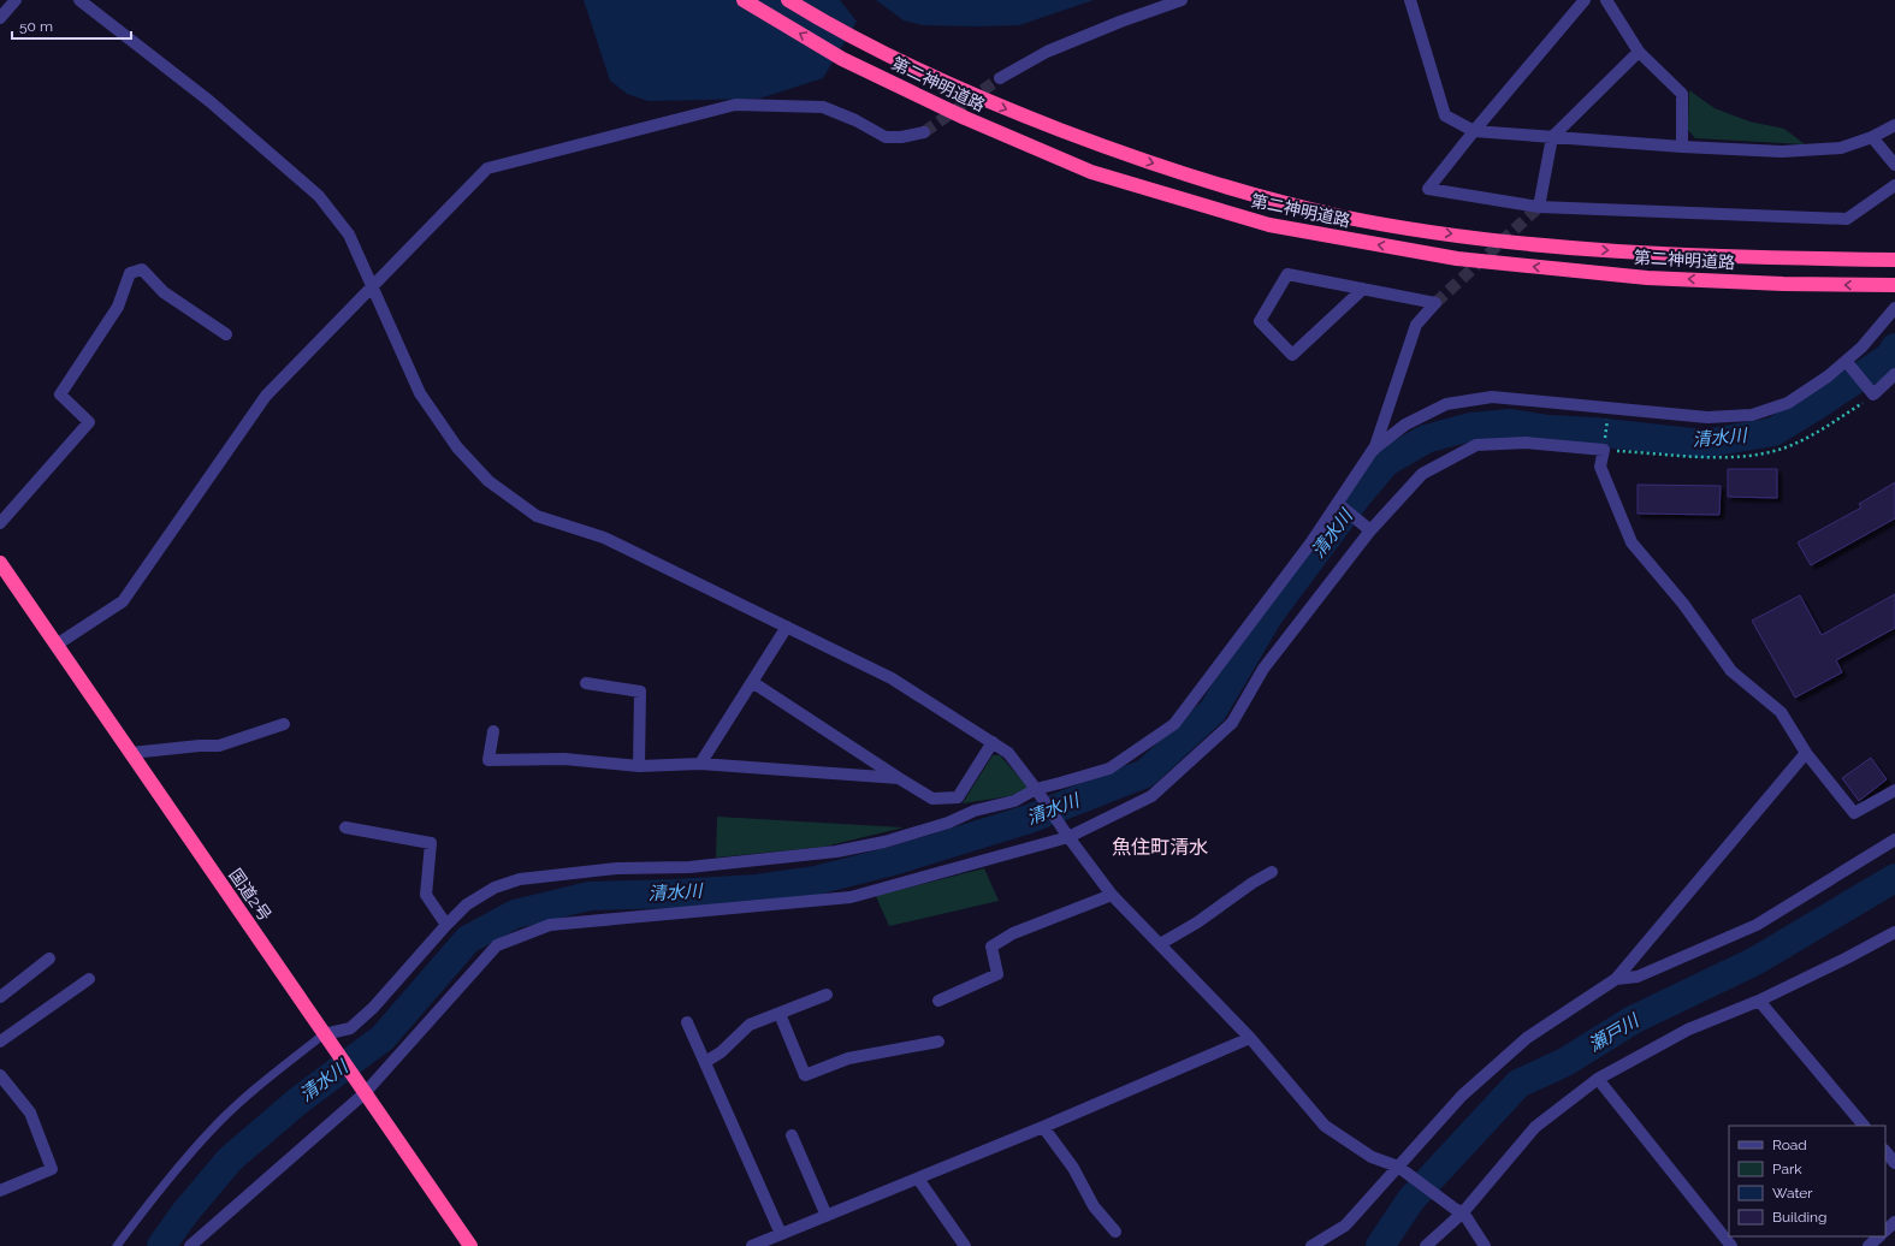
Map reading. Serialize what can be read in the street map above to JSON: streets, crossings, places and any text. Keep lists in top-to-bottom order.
{
  "streets": {
    "highway": ["第二神明道路", "国道2号"]
  },
  "districts": ["魚住町清水"],
  "water": ["清水川", "瀬戸川"],
  "legend": [
    "Road",
    "Park",
    "Water",
    "Building"
  ],
  "scale_bar": "50 m"
}
